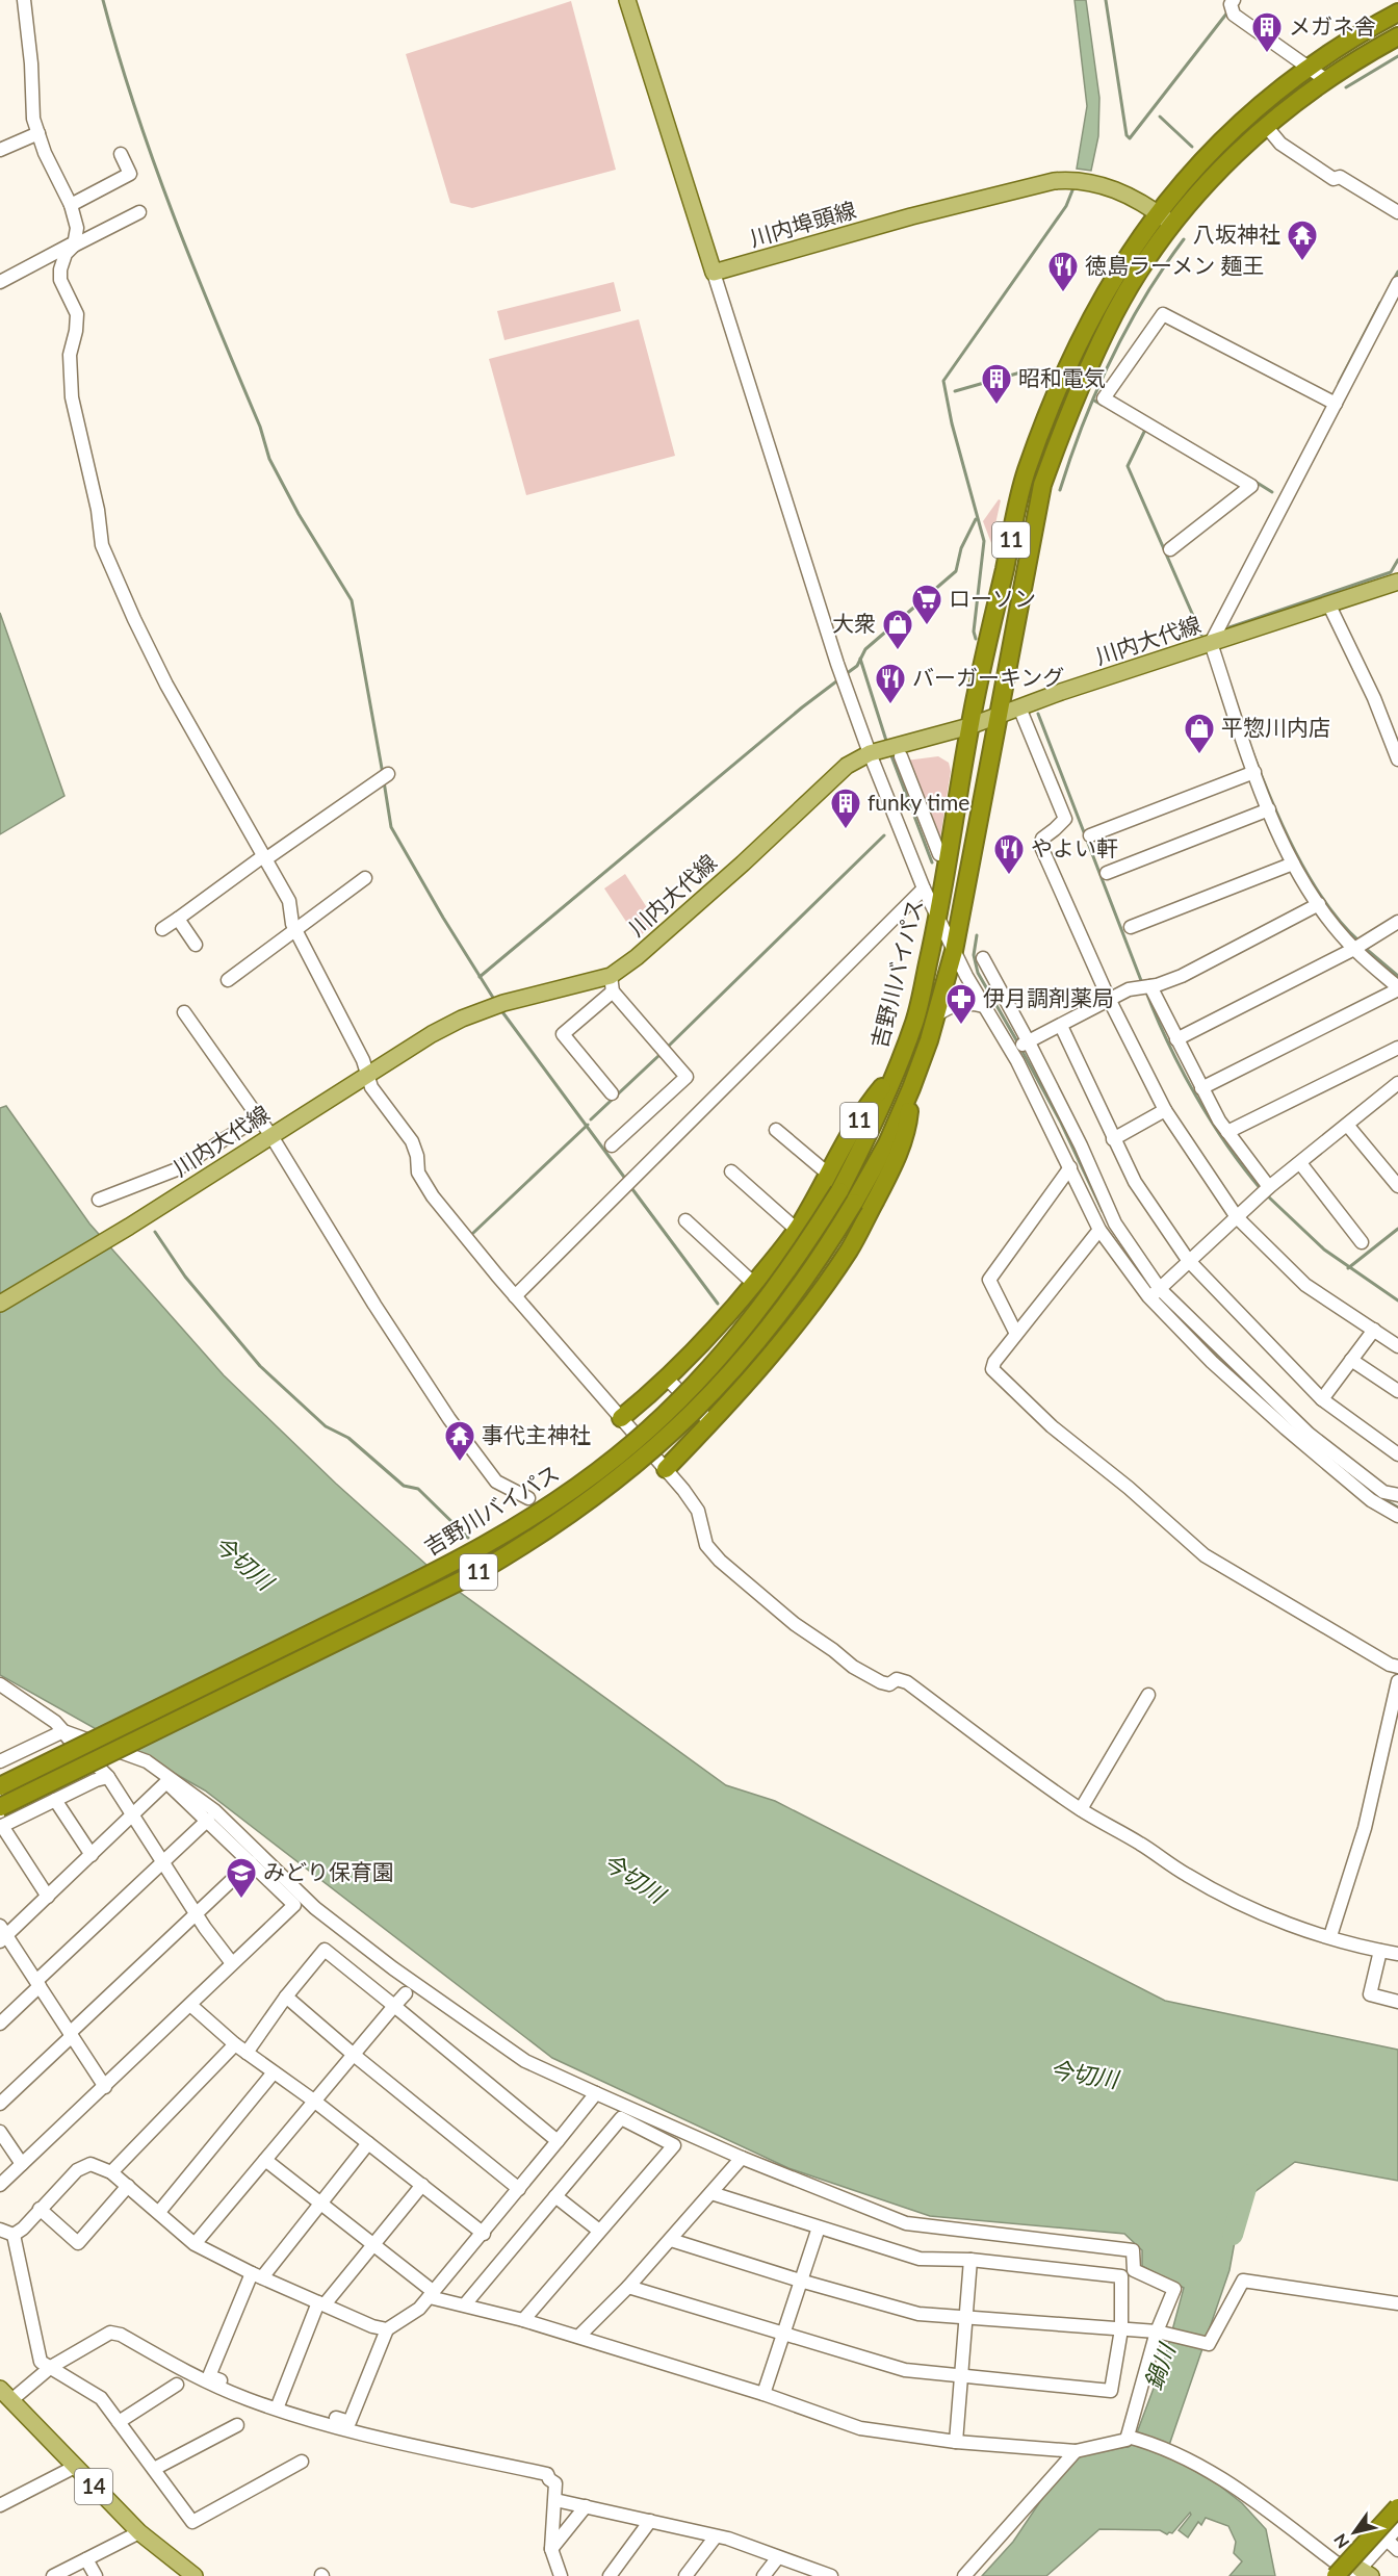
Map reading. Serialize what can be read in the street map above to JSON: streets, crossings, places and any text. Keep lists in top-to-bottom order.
{
  "streets": {
    "highway": ["11", "吉野川バイパス"],
    "main road": ["川内埠頭線", "川内大代線", "14"]
  },
  "crossings": [
    ["川内埠頭線", "吉野川バイパス"],
    ["11", "吉野川バイパス"],
    ["川内大代線", "吉野川バイパス"]
  ],
  "water": ["今切川", "鍋川"],
  "places": {
    "building": ["メガネ舎", "昭和電気", "funky time"],
    "temple": ["八坂神社", "事代主神社"],
    "restaurant": ["徳島ラーメン 麺王", "バーガーキング", "やよい軒"],
    "supermarket": ["ローソン"],
    "shop": ["大衆", "平惣川内店"],
    "pharmacy": ["伊月調剤薬局"],
    "school or university": ["みどり保育園"]
  },
  "north": "bottom left"
}
